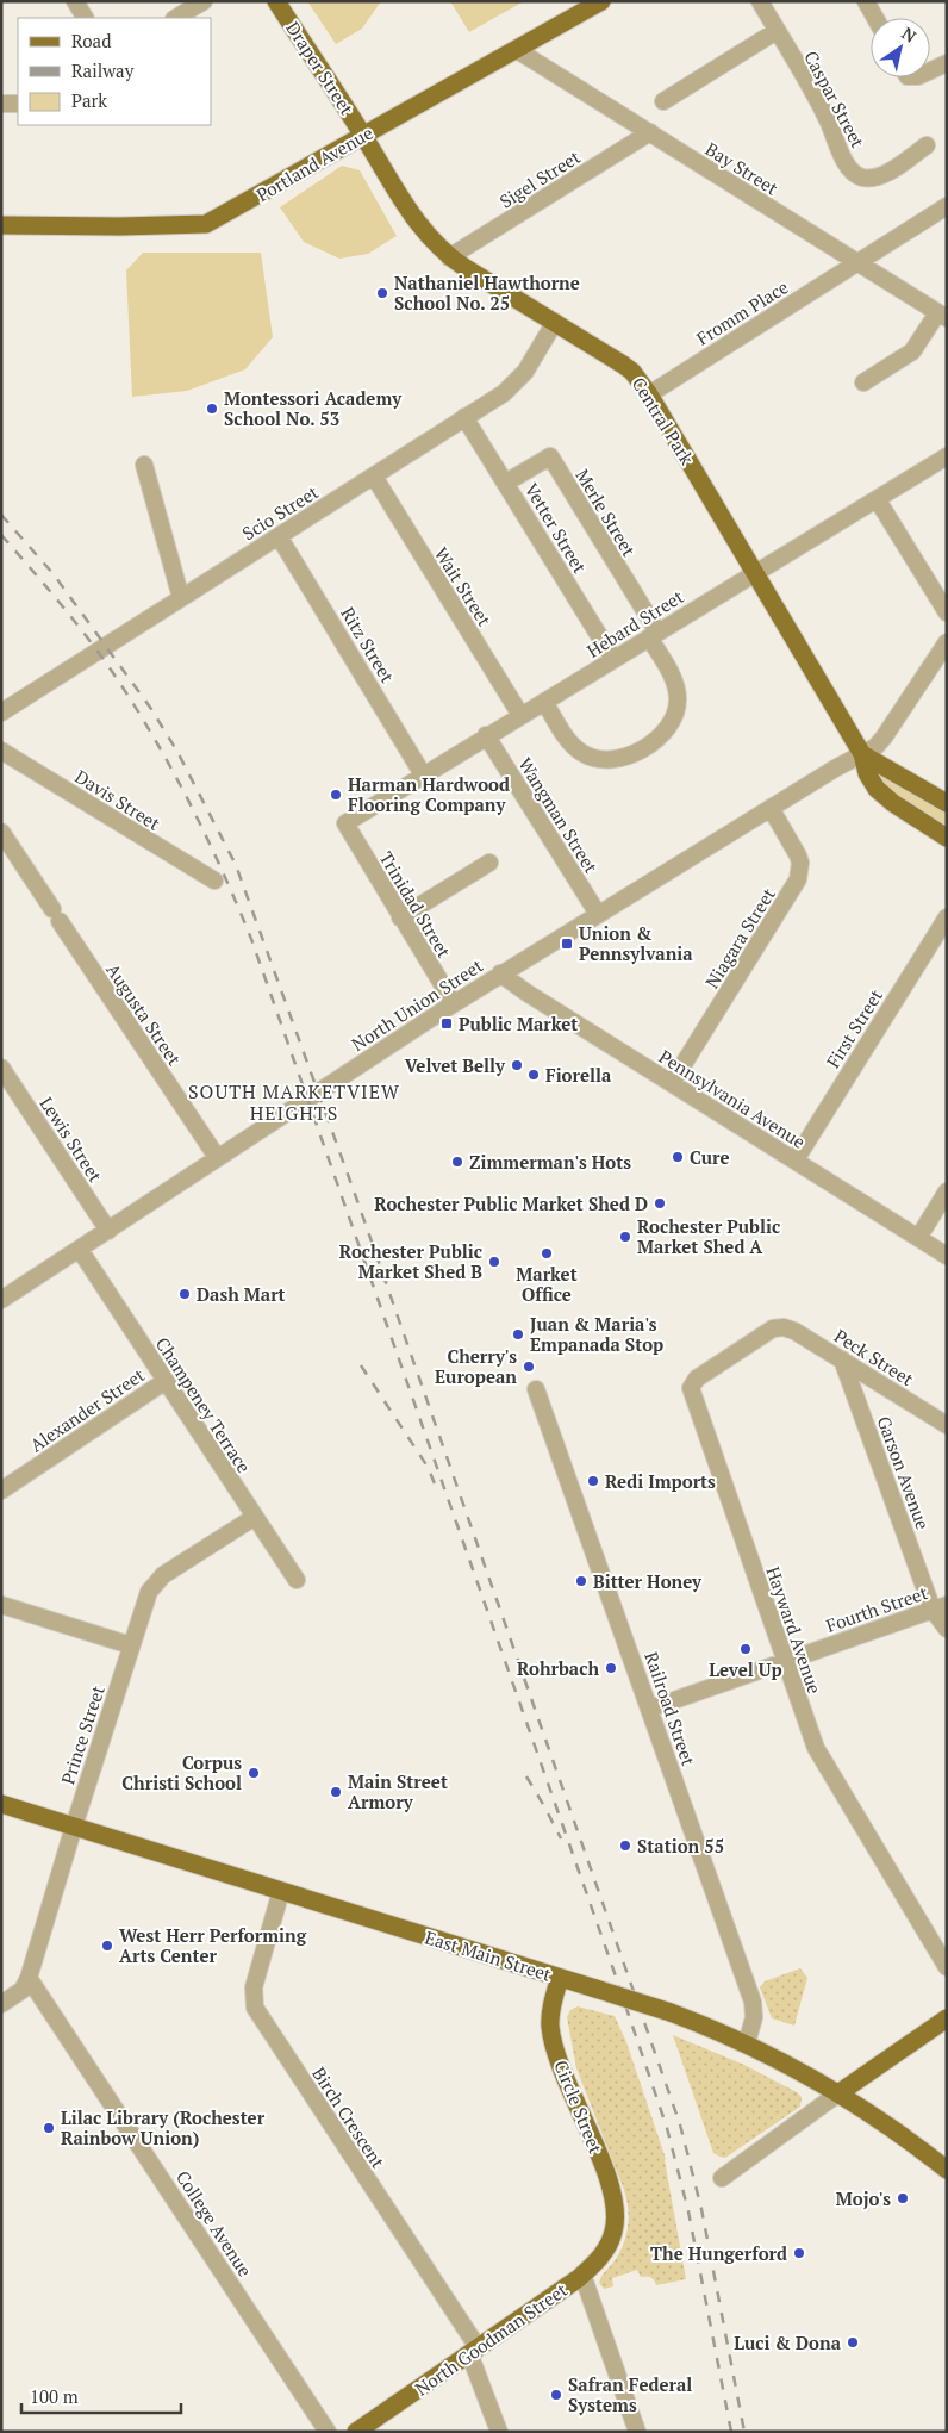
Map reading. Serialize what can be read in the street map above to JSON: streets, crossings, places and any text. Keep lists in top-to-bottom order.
{
  "streets": {
    "main road": [
      "Draper Street",
      "Portland Avenue",
      "Central Park",
      "East Main Street",
      "Circle Street",
      "North Goodman Street"
    ],
    "street": [
      "Caspar Street",
      "Bay Street",
      "Sigel Street",
      "Fromm Place",
      "Scio Street",
      "Merle Street",
      "Vetter Street",
      "Wait Street",
      "Hebard Street",
      "Ritz Street",
      "Davis Street",
      "Wangman Street",
      "Trinidad Street",
      "Niagara Street",
      "North Union Street",
      "Augusta Street",
      "First Street",
      "Pennsylvania Avenue",
      "Lewis Street",
      "Peck Street",
      "Champeney Terrace",
      "Alexander Street",
      "Garson Avenue",
      "Fourth Street",
      "Hayward Avenue",
      "Railroad Street",
      "Prince Street",
      "Birch Crescent",
      "College Avenue"
    ]
  },
  "crossings": [
    ["Draper Street", "Portland Avenue"],
    ["Draper Street", "Central Park"],
    ["Portland Avenue", "Bay Street"],
    ["Portland Avenue", "Central Park"],
    ["Bay Street", "Sigel Street"],
    ["Bay Street", "Fromm Place"],
    ["Sigel Street", "Central Park"],
    ["Fromm Place", "Central Park"],
    ["Central Park", "Scio Street"],
    ["Central Park", "Hebard Street"],
    ["Central Park", "North Union Street"],
    ["Scio Street", "Vetter Street"],
    ["Scio Street", "Wait Street"],
    ["Scio Street", "Ritz Street"],
    ["Merle Street", "Vetter Street"],
    ["Merle Street", "Hebard Street"],
    ["Vetter Street", "Hebard Street"],
    ["Wait Street", "Hebard Street"],
    ["Hebard Street", "Ritz Street"],
    ["Hebard Street", "Wangman Street"],
    ["Hebard Street", "Trinidad Street"],
    ["Wangman Street", "North Union Street"],
    ["Trinidad Street", "North Union Street"],
    ["Niagara Street", "North Union Street"],
    ["Niagara Street", "Pennsylvania Avenue"],
    ["North Union Street", "Augusta Street"],
    ["North Union Street", "Pennsylvania Avenue"],
    ["North Union Street", "Lewis Street"],
    ["North Union Street", "Champeney Terrace"],
    ["First Street", "Pennsylvania Avenue"],
    ["Peck Street", "Garson Avenue"],
    ["Peck Street", "Hayward Avenue"],
    ["Champeney Terrace", "Alexander Street"],
    ["Champeney Terrace", "Prince Street"],
    ["Garson Avenue", "Fourth Street"],
    ["Fourth Street", "Hayward Avenue"],
    ["Fourth Street", "Railroad Street"],
    ["Railroad Street", "East Main Street"],
    ["Prince Street", "East Main Street"],
    ["Prince Street", "College Avenue"],
    ["East Main Street", "Circle Street"],
    ["East Main Street", "Birch Crescent"],
    ["Circle Street", "North Goodman Street"],
    ["Birch Crescent", "North Goodman Street"]
  ],
  "districts": ["SOUTH MARKETVIEW HEIGHTS"],
  "places": {
    "other": [
      "Nathaniel Hawthorne School No. 25",
      "Montessori Academy School No. 53",
      "Harman Hardwood Flooring Company",
      "Velvet Belly",
      "Fiorella",
      "Cure",
      "Zimmerman's Hots",
      "Rochester Public Market Shed D",
      "Rochester Public Market Shed A",
      "Market Office",
      "Rochester Public Market Shed B",
      "Dash Mart",
      "Juan & Maria's Empanada Stop",
      "Cherry's European",
      "Redi Imports",
      "Bitter Honey",
      "Level Up",
      "Rohrbach",
      "Corpus Christi School",
      "Main Street Armory",
      "Station 55",
      "West Herr Performing Arts Center",
      "Lilac Library (Rochester Rainbow Union)",
      "Mojo's",
      "The Hungerford",
      "Luci & Dona",
      "Safran Federal Systems"
    ],
    "transit": ["Union & Pennsylvania", "Public Market"]
  },
  "legend": ["Road", "Railway", "Park"],
  "scale_bar": "100 m",
  "north": "top right"
}
